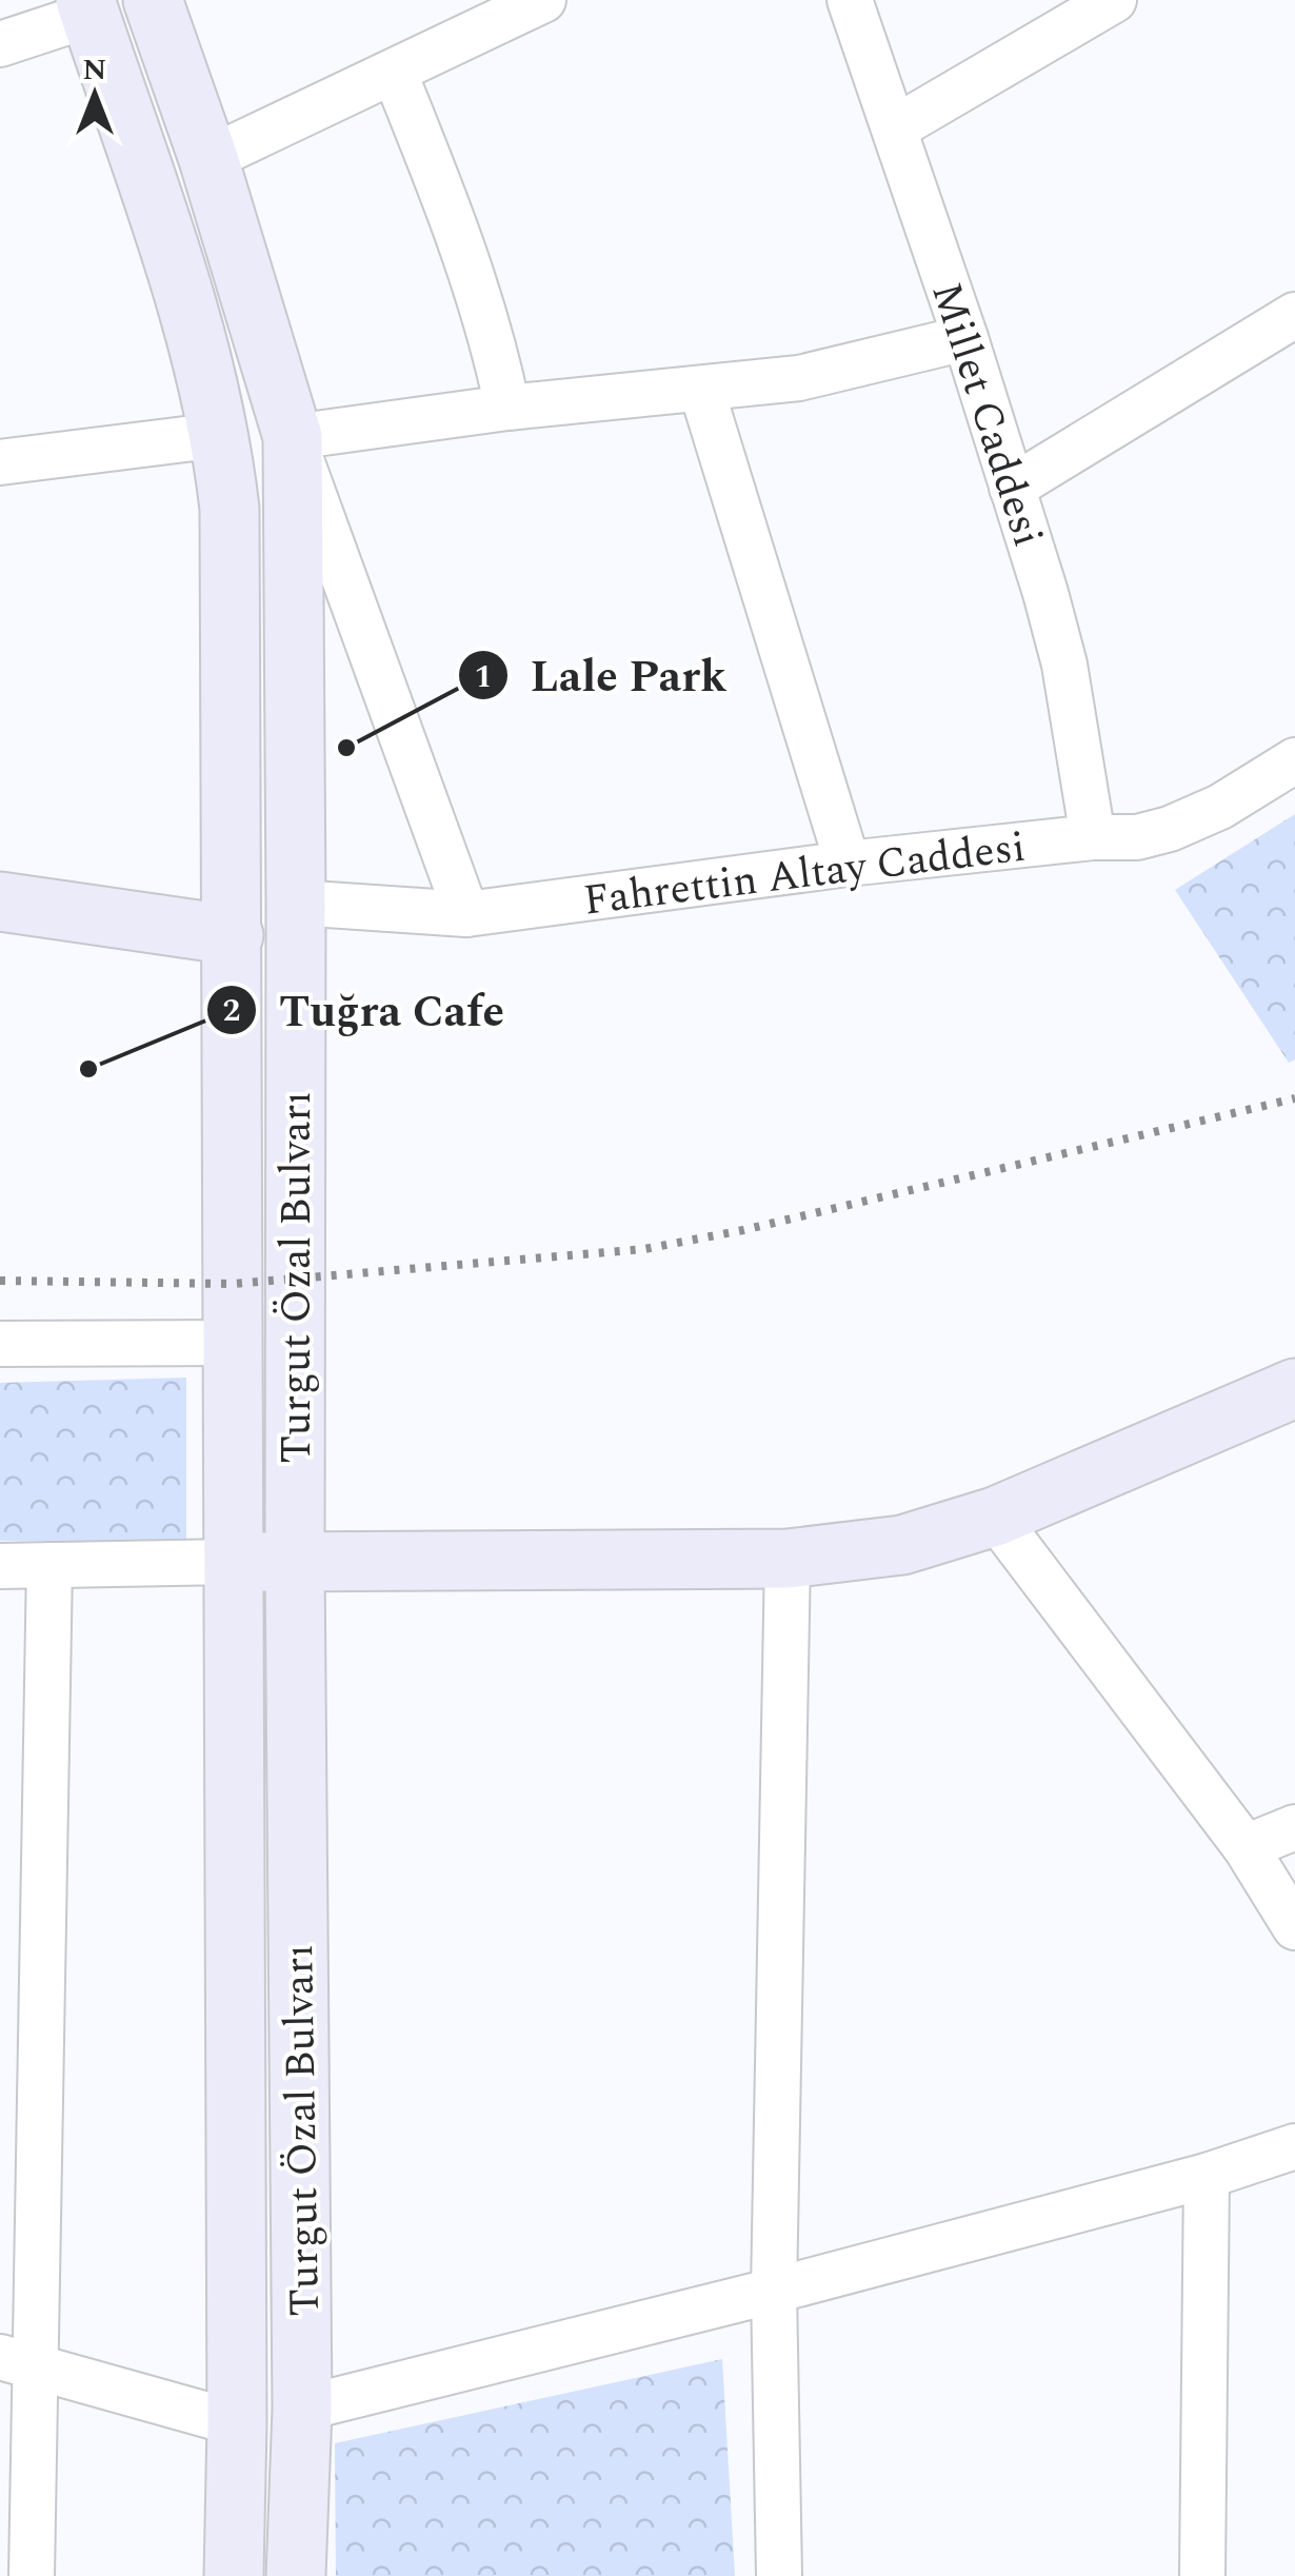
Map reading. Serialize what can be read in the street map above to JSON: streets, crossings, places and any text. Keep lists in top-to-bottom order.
{
  "streets": {
    "main road": ["Turgut Özal Bulvarı"],
    "street": ["Millet Caddesi", "Fahrettin Altay Caddesi"]
  },
  "crossings": [
    ["Millet Caddesi", "Fahrettin Altay Caddesi"],
    ["Fahrettin Altay Caddesi", "Turgut Özal Bulvarı"]
  ],
  "places": ["Lale Park", "Tuğra Cafe"],
  "north": "top"
}
